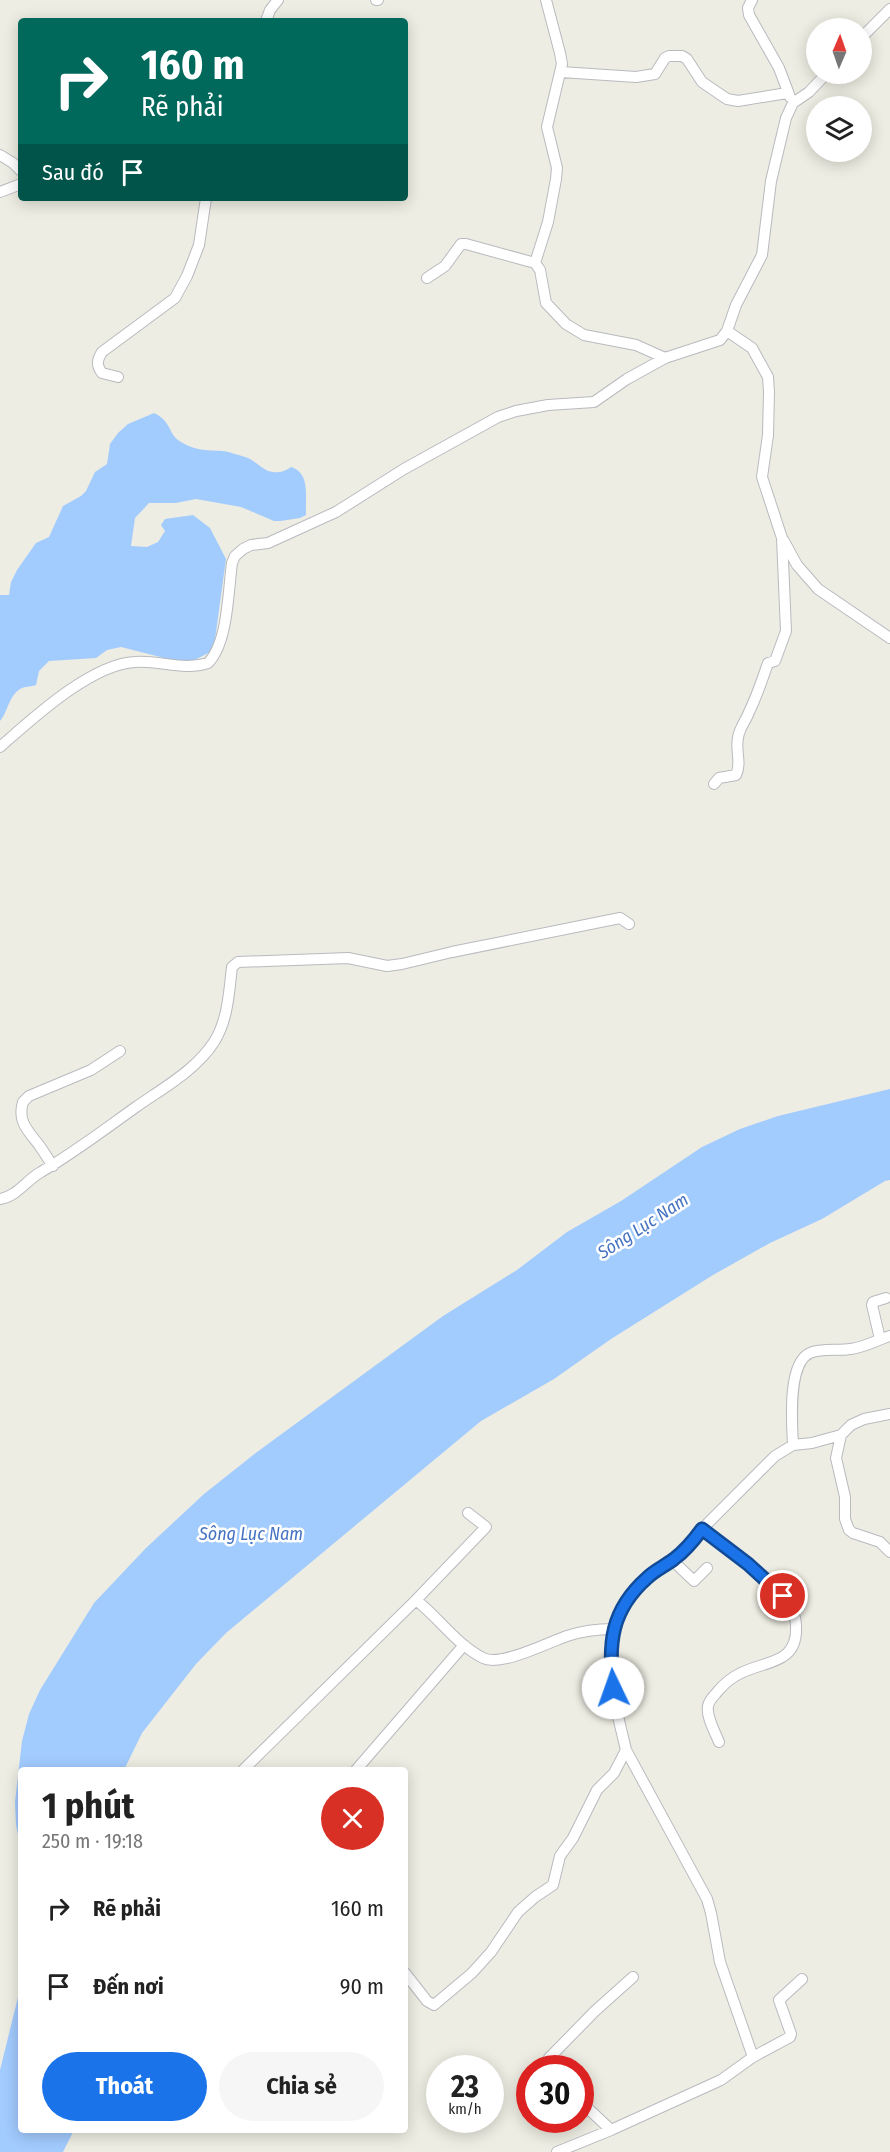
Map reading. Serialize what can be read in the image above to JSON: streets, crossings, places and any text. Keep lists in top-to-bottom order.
{
  "water": ["Sông Lục Nam"],
  "north": "top",
  "page": {
    "turn": ["160 m", "Rẽ phải"],
    "then": "Sau đó",
    "heading": ["1 phút", "250 m · 19:18"],
    "list": [
      {
        "name": "Rẽ phải",
        "value": "160 m"
      },
      {
        "name": "Đến nơi",
        "value": "90 m"
      }
    ],
    "buttons": ["Thoát", "Chia sẻ"],
    "speed": "23 km/h",
    "limit": "30"
  }
}
